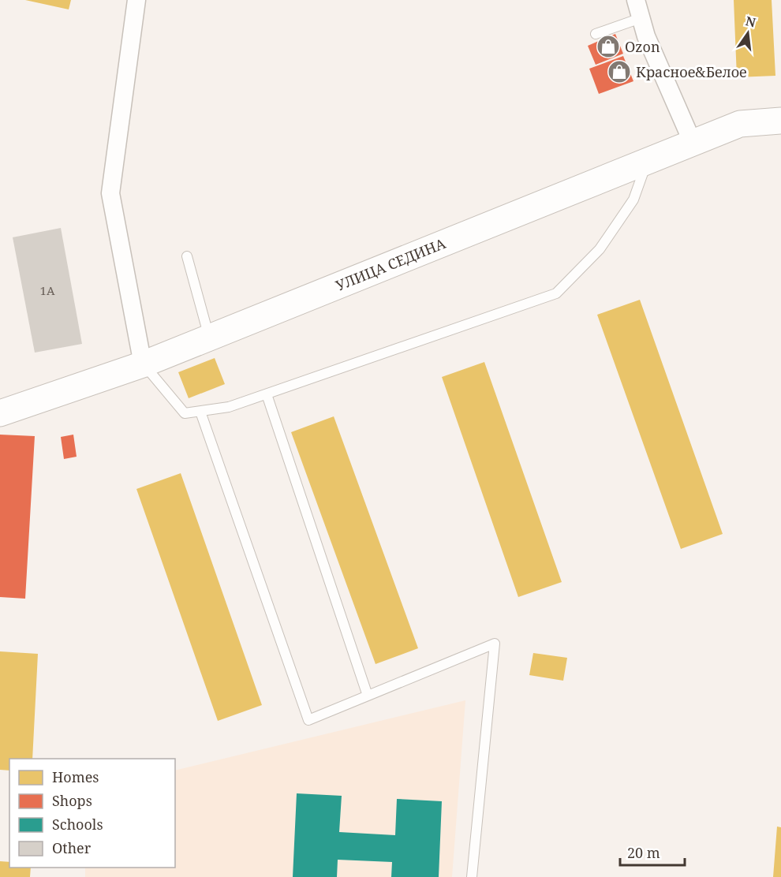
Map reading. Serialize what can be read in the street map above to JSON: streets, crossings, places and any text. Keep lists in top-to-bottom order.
{
  "streets": {
    "street": ["УЛИЦА СЕДИНА"]
  },
  "places": {
    "shop": ["Ozon", "Красное&Белое"]
  },
  "house_numbers": ["1А"],
  "legend": [
    "Homes",
    "Shops",
    "Schools",
    "Other"
  ],
  "scale_bar": "20 m",
  "north": "top"
}
